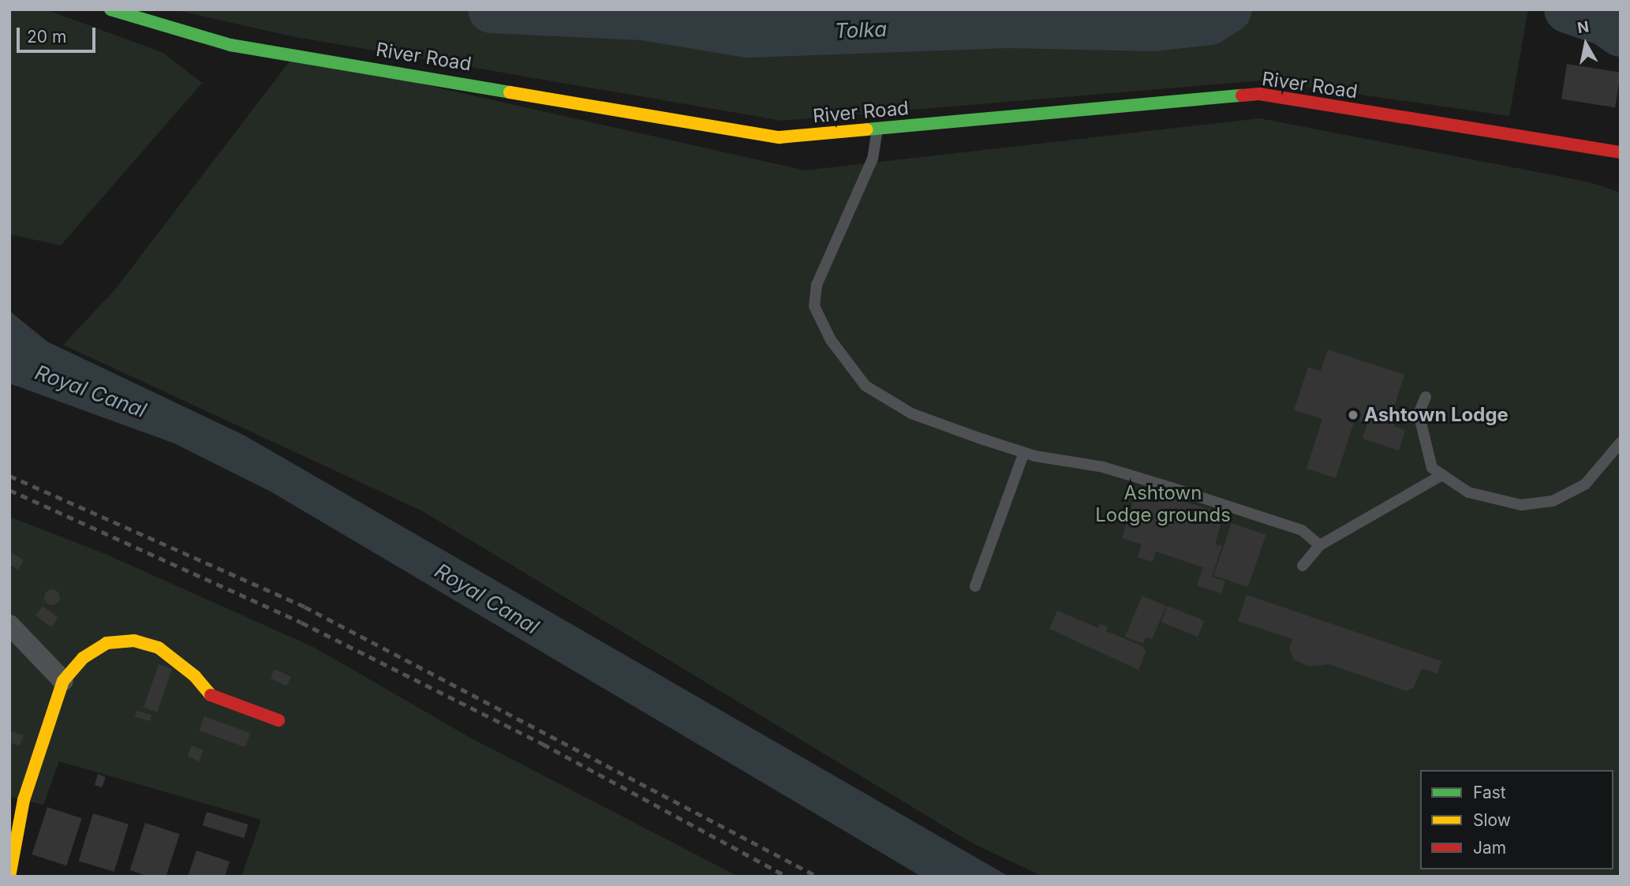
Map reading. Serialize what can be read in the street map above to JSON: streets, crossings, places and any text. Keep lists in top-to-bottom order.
{
  "streets": {
    "main road": ["River Road"]
  },
  "water": ["Tolka", "Royal Canal"],
  "parks": ["Ashtown Lodge grounds"],
  "places": ["Ashtown Lodge"],
  "legend": ["Fast", "Slow", "Jam"],
  "scale_bar": "20 m",
  "north": "top"
}
